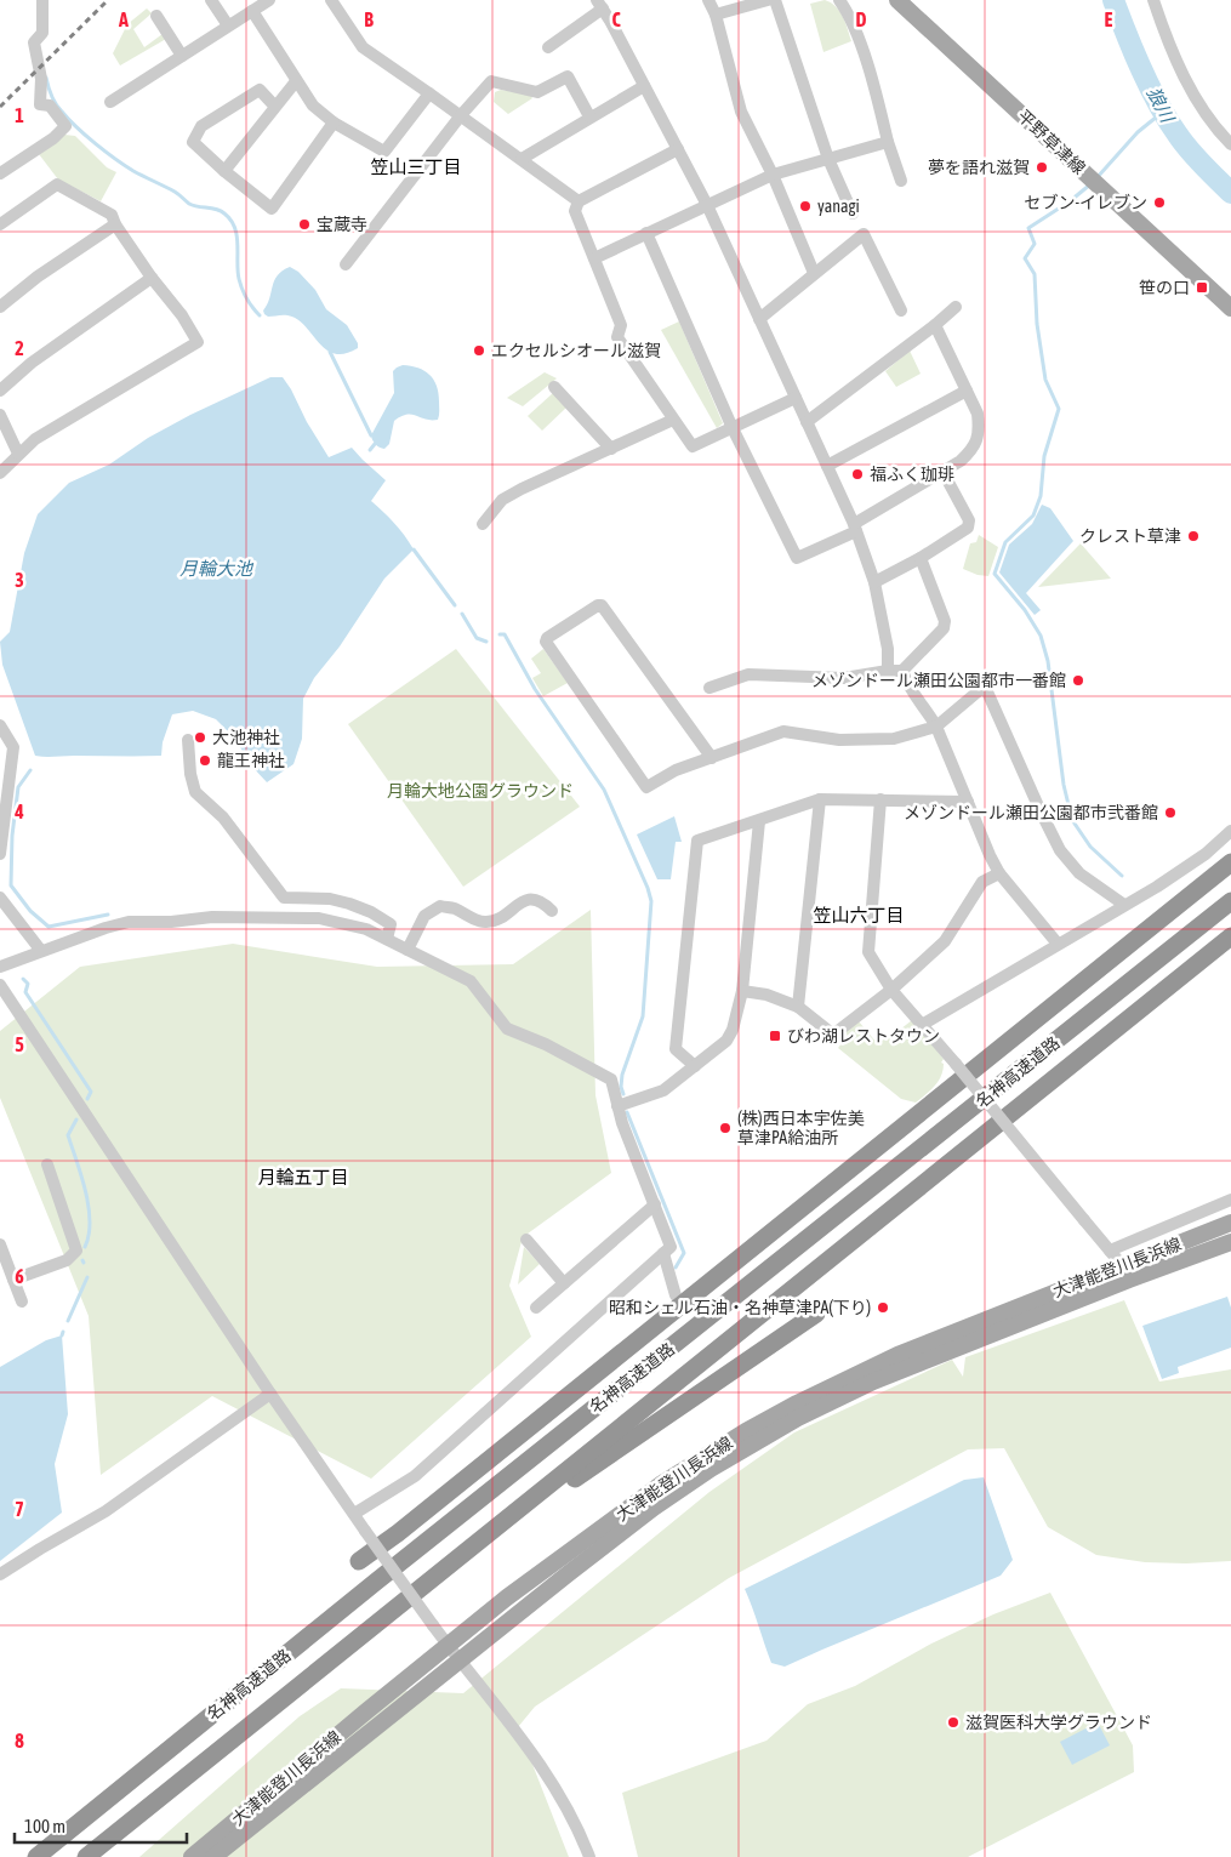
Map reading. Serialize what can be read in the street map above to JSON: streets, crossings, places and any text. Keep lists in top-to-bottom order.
{
  "streets": {
    "highway": ["名神高速道路"],
    "main road": ["平野草津線", "大津能登川長浜線"]
  },
  "districts": ["笠山三丁目", "笠山六丁目", "月輪五丁目"],
  "water": ["狼川", "月輪大池"],
  "parks": ["月輪大地公園グラウンド"],
  "places": {
    "other": [
      "夢を語れ滋賀",
      "セブン-イレブン",
      "yanagi",
      "宝蔵寺",
      "エクセルシオール滋賀",
      "福ふく珈琲",
      "クレスト草津",
      "メゾンドール瀬田公園都市一番館",
      "大池神社",
      "龍王神社",
      "メゾンドール瀬田公園都市弐番館",
      "(株)西日本宇佐美 草津PA給油所",
      "昭和シェル石油・名神草津PA(下り)",
      "滋賀医科大学グラウンド"
    ],
    "transit": ["笹の口", "びわ湖レストタウン"]
  },
  "scale_bar": "100 m",
  "grid": {
    "columns": [
      "A",
      "B",
      "C",
      "D",
      "E"
    ],
    "rows": [
      "1",
      "2",
      "3",
      "4",
      "5",
      "6",
      "7",
      "8"
    ]
  }
}
